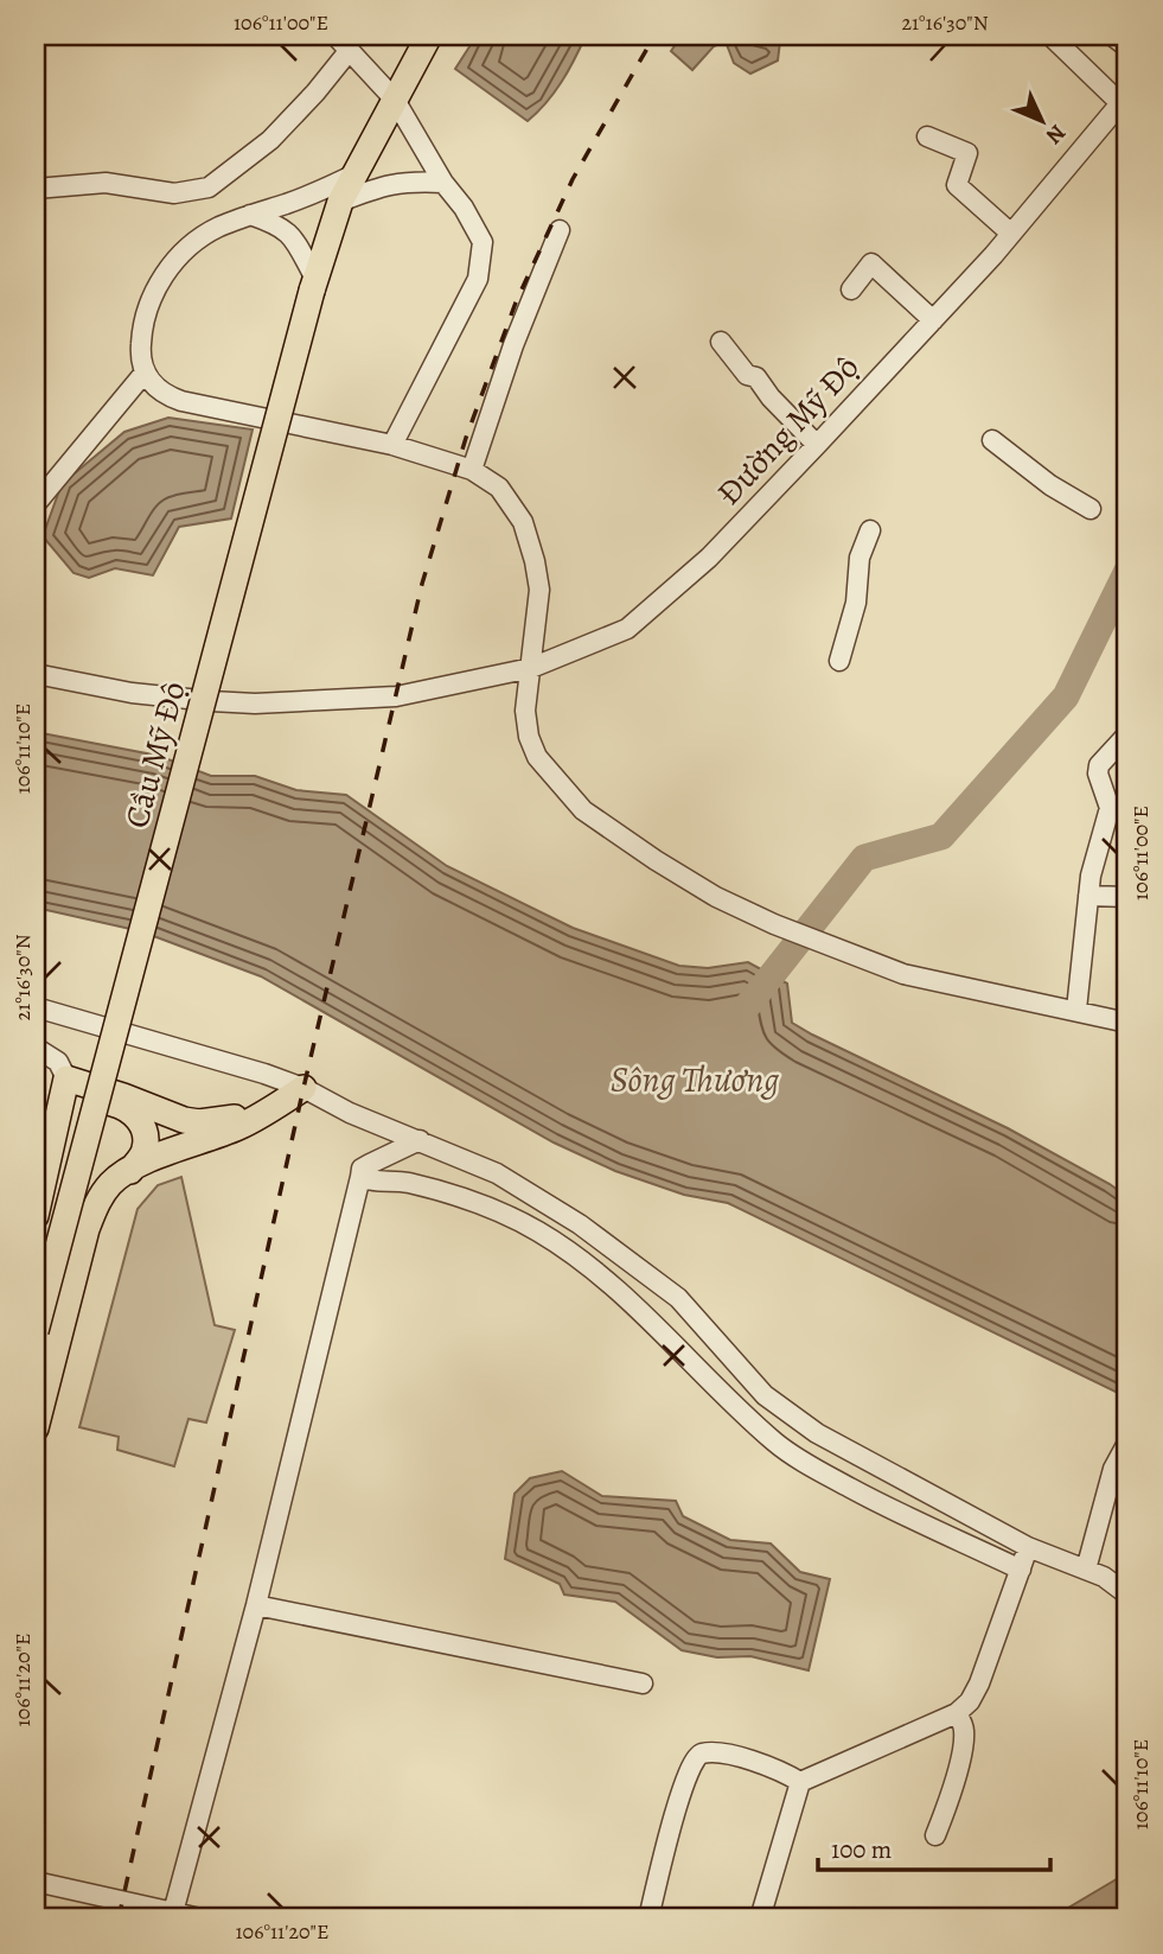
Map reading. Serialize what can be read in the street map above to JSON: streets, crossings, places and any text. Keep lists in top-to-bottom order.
{
  "streets": {
    "main road": ["Cầu Mỹ Độ"],
    "street": ["Đường Mỹ Độ"]
  },
  "water": ["Sông Thương"],
  "scale_bar": "100 m",
  "north": "bottom right",
  "coordinates": [
    "106°11'00\"E",
    "21°16'30\"N",
    "106°11'10\"E",
    "106°11'20\"E"
  ]
}
